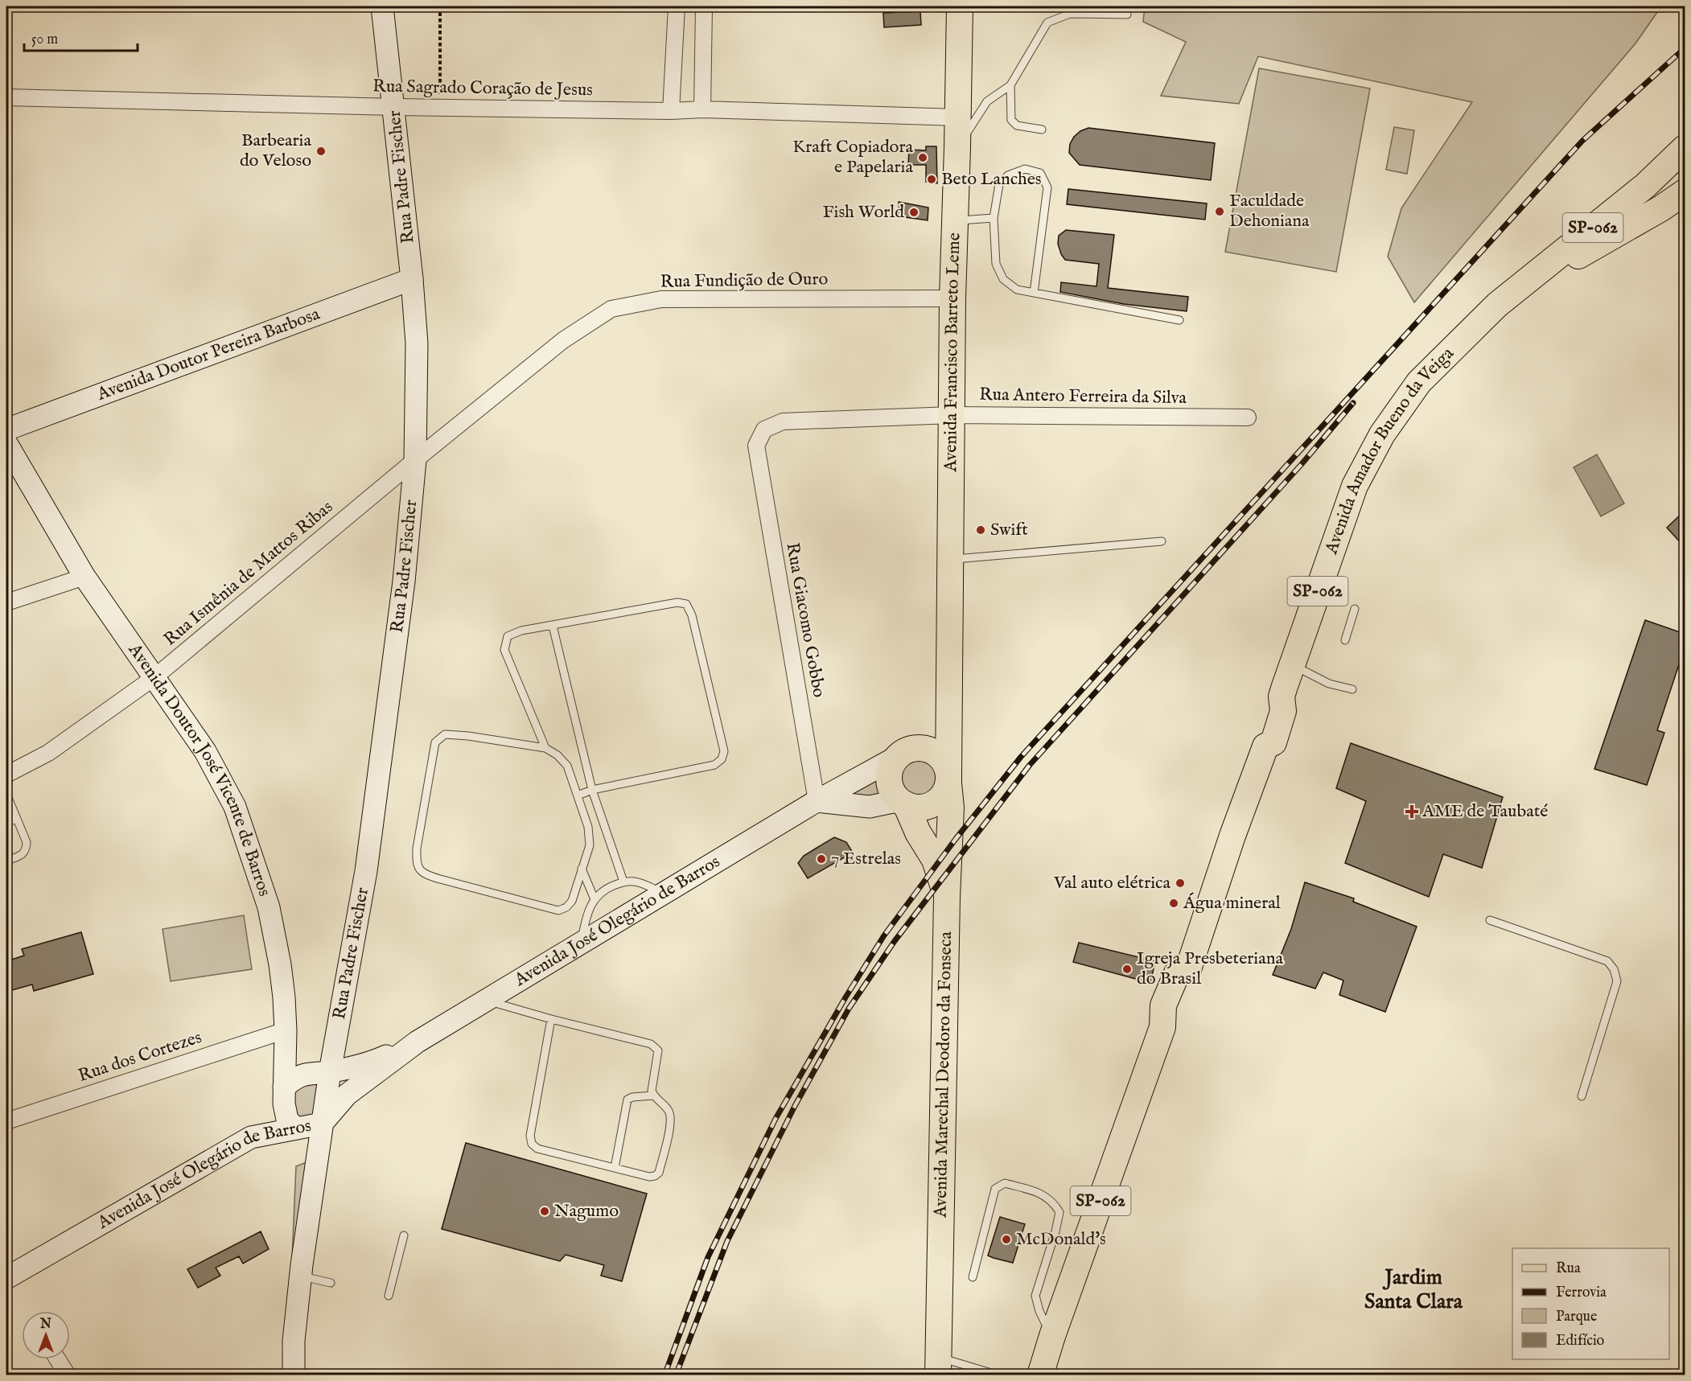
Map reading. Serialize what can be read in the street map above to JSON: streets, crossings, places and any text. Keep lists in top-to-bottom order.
{
  "streets": {
    "main road": [
      "Rua Padre Fischer",
      "SP-062",
      "Avenida Francisco Barreto Leme",
      "Avenida Doutor Pereira Barbosa",
      "Avenida Amador Bueno da Veiga",
      "Avenida Doutor José Vicente de Barros",
      "Avenida José Olegário de Barros",
      "Avenida Marechal Deodoro da Fonseca"
    ],
    "street": [
      "Rua Sagrado Coração de Jesus",
      "Rua Fundição de Ouro",
      "Rua Antero Ferreira da Silva",
      "Rua Ismênia de Mattos Ribas",
      "Rua Giacomo Gobbo",
      "Rua dos Cortezes"
    ]
  },
  "crossings": [
    ["Rua Sagrado Coração de Jesus", "Rua Padre Fischer"],
    ["Rua Sagrado Coração de Jesus", "Avenida Francisco Barreto Leme"],
    ["Rua Padre Fischer", "Rua Fundição de Ouro"],
    ["Rua Padre Fischer", "Avenida Doutor Pereira Barbosa"],
    ["Rua Padre Fischer", "Rua Ismênia de Mattos Ribas"],
    ["Rua Padre Fischer", "Avenida José Olegário de Barros"],
    ["SP-062", "Avenida Amador Bueno da Veiga"],
    ["Rua Fundição de Ouro", "Avenida Francisco Barreto Leme"],
    ["Rua Fundição de Ouro", "Rua Ismênia de Mattos Ribas"],
    ["Avenida Francisco Barreto Leme", "Rua Antero Ferreira da Silva"],
    ["Avenida Francisco Barreto Leme", "Avenida José Olegário de Barros"],
    ["Avenida Francisco Barreto Leme", "Avenida Marechal Deodoro da Fonseca"],
    ["Rua Antero Ferreira da Silva", "Rua Giacomo Gobbo"],
    ["Rua Ismênia de Mattos Ribas", "Avenida Doutor José Vicente de Barros"],
    ["Rua Giacomo Gobbo", "Avenida José Olegário de Barros"],
    ["Avenida Doutor José Vicente de Barros", "Avenida José Olegário de Barros"],
    ["Avenida Doutor José Vicente de Barros", "Rua dos Cortezes"],
    ["Avenida José Olegário de Barros", "Avenida Marechal Deodoro da Fonseca"]
  ],
  "districts": ["Jardim Santa Clara"],
  "places": {
    "other": [
      "Barbearia do Veloso",
      "Kraft Copiadora e Papelaria",
      "Beto Lanches",
      "Faculdade Dehoniana",
      "Fish World",
      "Swift",
      "7 Estrelas",
      "Val auto elétrica",
      "Água mineral",
      "Igreja Presbeteriana do Brasil",
      "Nagumo",
      "McDonald's"
    ],
    "health": ["AME de Taubaté"]
  },
  "legend": [
    "Rua",
    "Ferrovia",
    "Parque",
    "Edifício"
  ],
  "scale_bar": "50 m",
  "north": "top"
}
